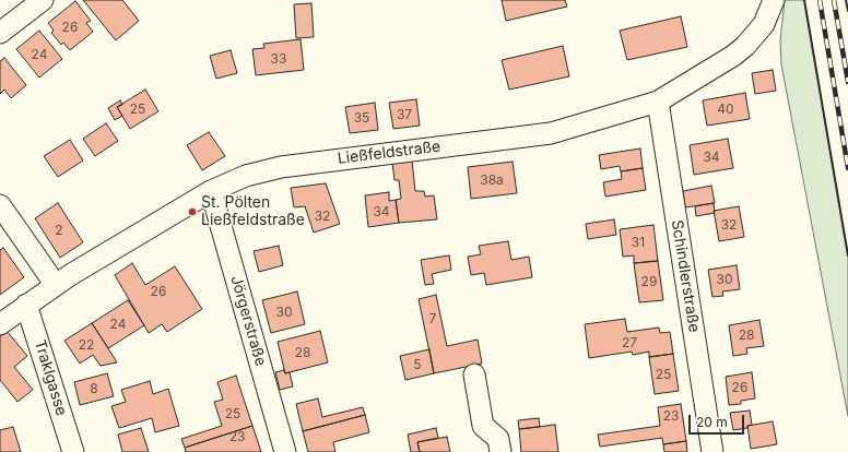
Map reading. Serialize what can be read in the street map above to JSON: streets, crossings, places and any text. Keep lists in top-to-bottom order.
{
  "streets": {
    "street": [
      "Ließfeldstraße",
      "Schindlerstraße",
      "Jörgerstraße",
      "Traklgasse"
    ]
  },
  "crossings": [
    ["Ließfeldstraße", "Schindlerstraße"],
    ["Ließfeldstraße", "Jörgerstraße"],
    ["Ließfeldstraße", "Traklgasse"]
  ],
  "places": ["St. Pölten Ließfeldstraße"],
  "house_numbers": [
    "26",
    "24",
    "33",
    "25",
    "40",
    "37",
    "35",
    "34",
    "38a",
    "34",
    "32",
    "32",
    "2",
    "31",
    "30",
    "29",
    "26",
    "30",
    "7",
    "24",
    "28",
    "27",
    "22",
    "28",
    "5",
    "25",
    "26",
    "8",
    "25",
    "23",
    "23"
  ],
  "scale_bar": "20 m"
}
